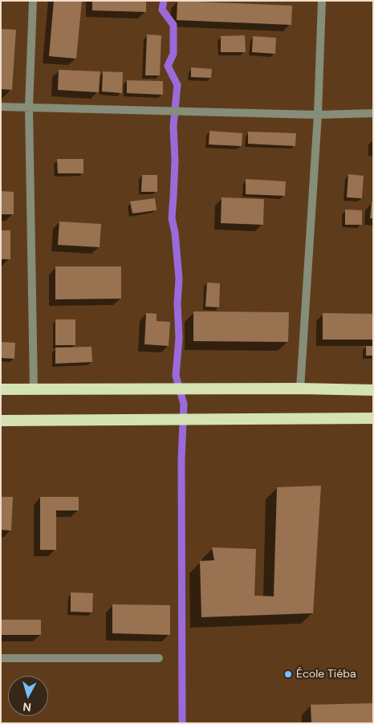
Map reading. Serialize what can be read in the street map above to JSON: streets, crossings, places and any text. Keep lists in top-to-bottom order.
{
  "places": ["École Tiéba"],
  "north": "bottom"
}
